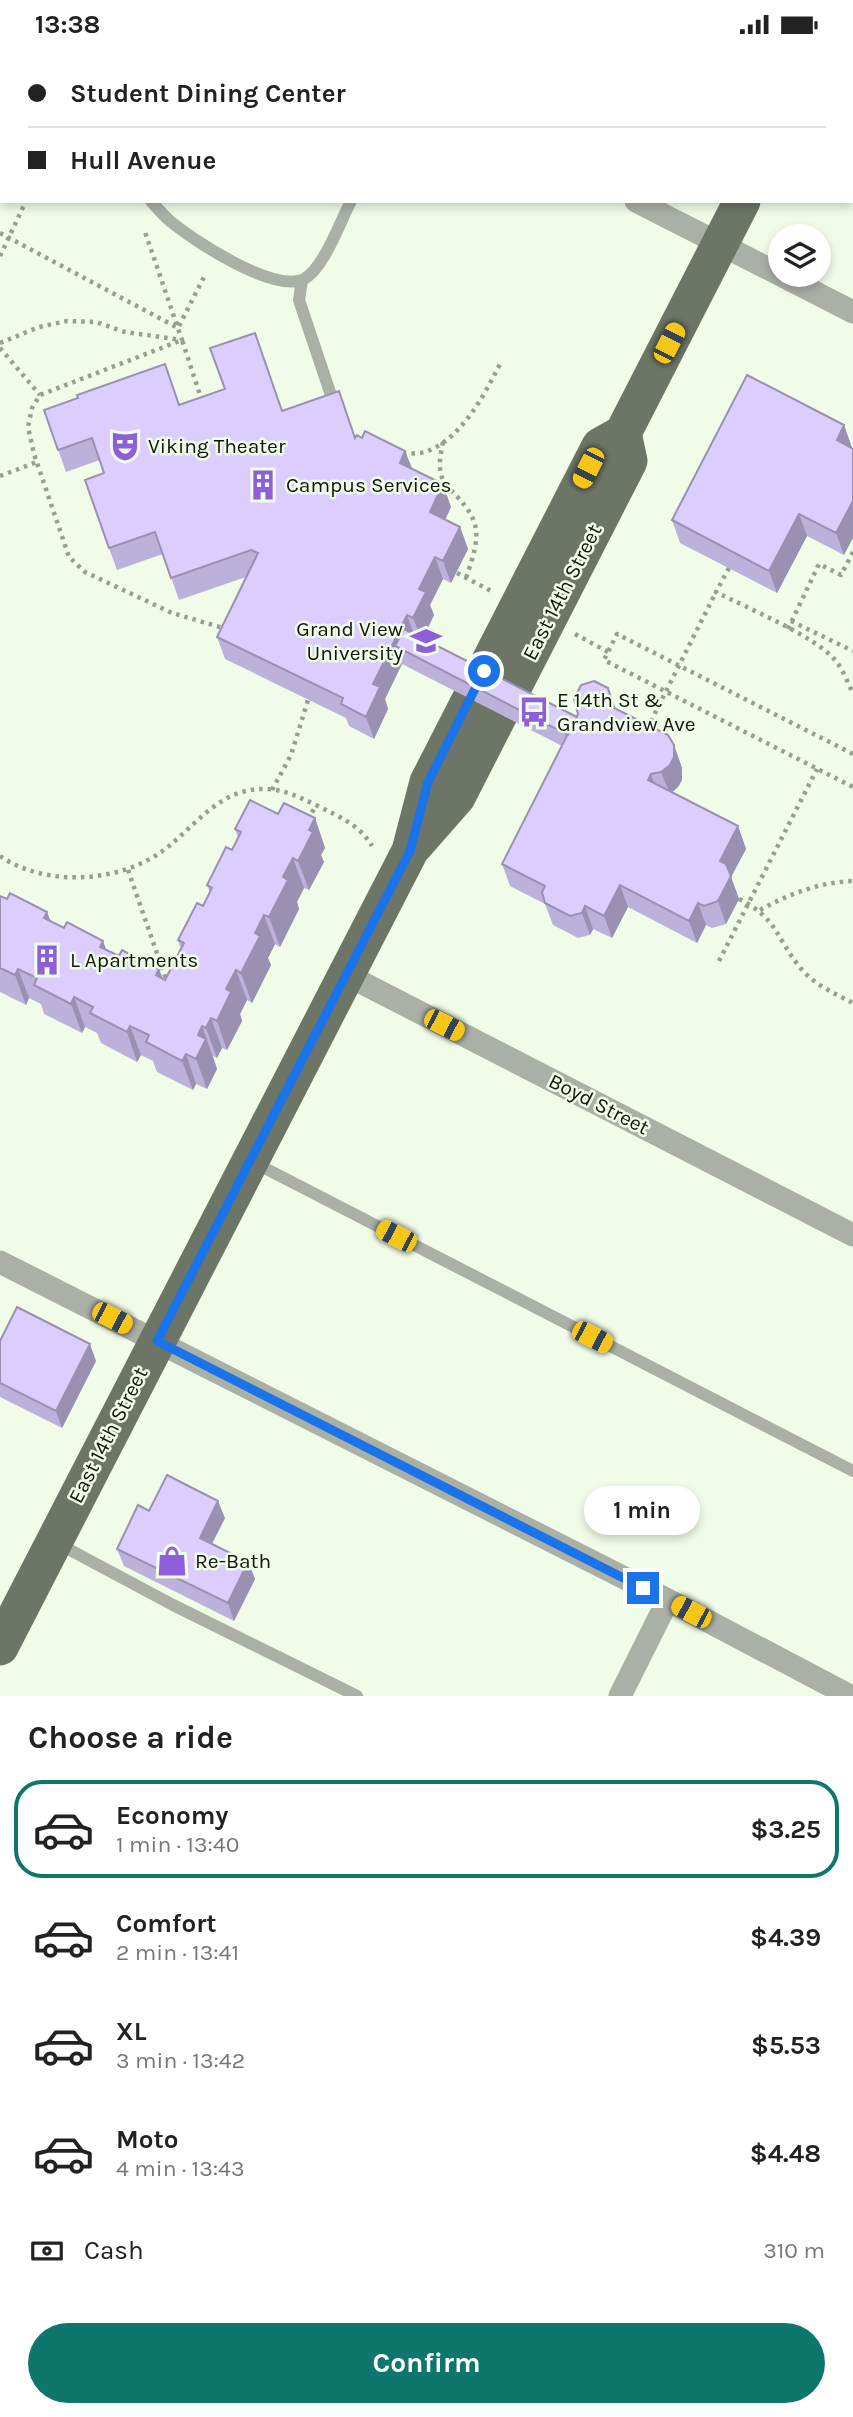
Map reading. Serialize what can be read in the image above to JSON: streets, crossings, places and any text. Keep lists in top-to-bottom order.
{
  "streets": {
    "main road": ["East 14th Street"],
    "street": ["Boyd Street"]
  },
  "crossings": [
    ["East 14th Street", "Boyd Street"]
  ],
  "places": {
    "theatre": ["Viking Theater"],
    "building": ["Campus Services", "L Apartments"],
    "school or university": ["Grand View University"],
    "bus stop": ["E 14th St & Grandview Ave"],
    "shop": ["Re-Bath"]
  },
  "page": {
    "status": "13:38",
    "banner": ["Student Dining Center", "Hull Avenue"],
    "bubble": "1 min",
    "heading": "Choose a ride",
    "list": [
      {
        "name": "Economy",
        "note": "1 min · 13:40",
        "value": "$3.25"
      },
      {
        "name": "Comfort",
        "note": "2 min · 13:41",
        "value": "$4.39"
      },
      {
        "name": "XL",
        "note": "3 min · 13:42",
        "value": "$5.53"
      },
      {
        "name": "Moto",
        "note": "4 min · 13:43",
        "value": "$4.48"
      }
    ],
    "pay": ["Cash", "310 m"],
    "buttons": "Confirm"
  }
}
